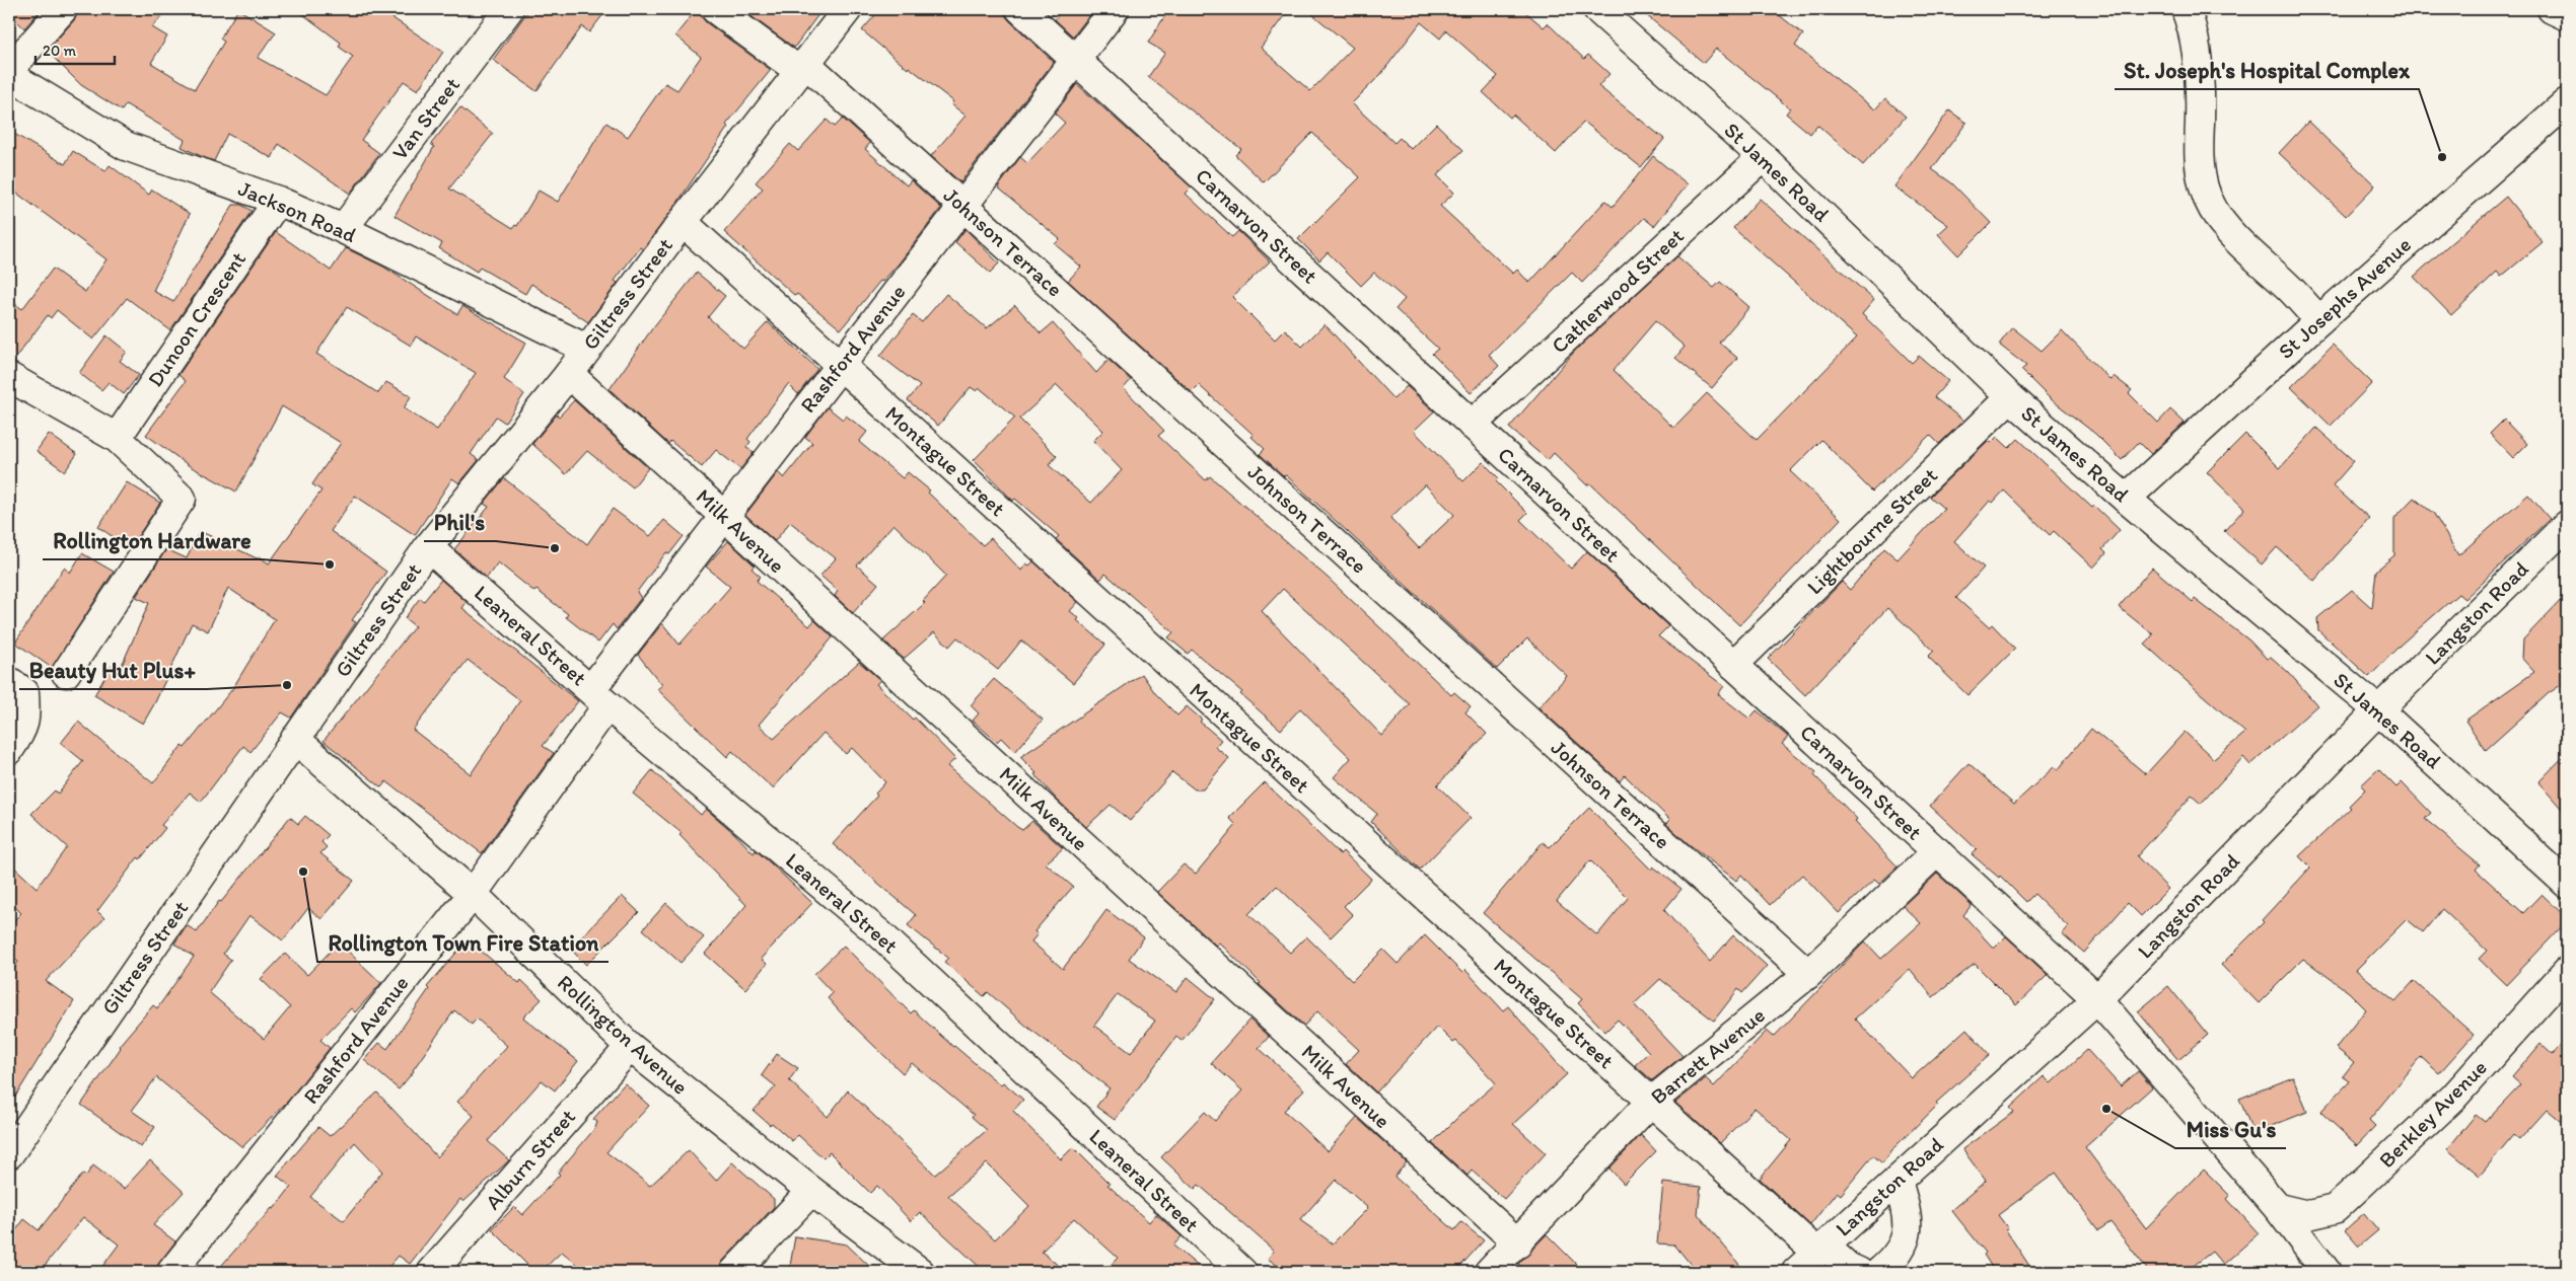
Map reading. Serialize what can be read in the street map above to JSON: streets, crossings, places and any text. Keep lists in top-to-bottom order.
{
  "streets": {
    "street": [
      "Van Street",
      "St James Road",
      "Jackson Road",
      "Carnarvon Street",
      "Johnson Terrace",
      "Catherwood Street",
      "Giltress Street",
      "St Josephs Avenue",
      "Dunoon Crescent",
      "Rashford Avenue",
      "Montague Street",
      "Milk Avenue",
      "Lightbourne Street",
      "Langston Road",
      "Leaneral Street",
      "Rollington Avenue",
      "Barrett Avenue",
      "Berkley Avenue",
      "Alburn Street"
    ]
  },
  "crossings": [
    ["Van Street", "Jackson Road"],
    ["St James Road", "Catherwood Street"],
    ["St James Road", "St Josephs Avenue"],
    ["St James Road", "Lightbourne Street"],
    ["St James Road", "Langston Road"],
    ["Jackson Road", "Giltress Street"],
    ["Jackson Road", "Dunoon Crescent"],
    ["Carnarvon Street", "Catherwood Street"],
    ["Carnarvon Street", "Rashford Avenue"],
    ["Carnarvon Street", "Lightbourne Street"],
    ["Carnarvon Street", "Langston Road"],
    ["Carnarvon Street", "Barrett Avenue"],
    ["Carnarvon Street", "Berkley Avenue"],
    ["Johnson Terrace", "Giltress Street"],
    ["Johnson Terrace", "Rashford Avenue"],
    ["Johnson Terrace", "Barrett Avenue"],
    ["Giltress Street", "Montague Street"],
    ["Giltress Street", "Milk Avenue"],
    ["Giltress Street", "Leaneral Street"],
    ["Giltress Street", "Rollington Avenue"],
    ["Rashford Avenue", "Montague Street"],
    ["Rashford Avenue", "Milk Avenue"],
    ["Rashford Avenue", "Leaneral Street"],
    ["Rashford Avenue", "Rollington Avenue"],
    ["Montague Street", "Langston Road"],
    ["Montague Street", "Barrett Avenue"],
    ["Milk Avenue", "Barrett Avenue"],
    ["Rollington Avenue", "Alburn Street"]
  ],
  "places": [
    "St. Joseph's Hospital Complex",
    "Phil's",
    "Rollington Hardware",
    "Beauty Hut Plus+",
    "Rollington Town Fire Station",
    "Miss Gu's"
  ],
  "scale_bar": "20 m"
}
